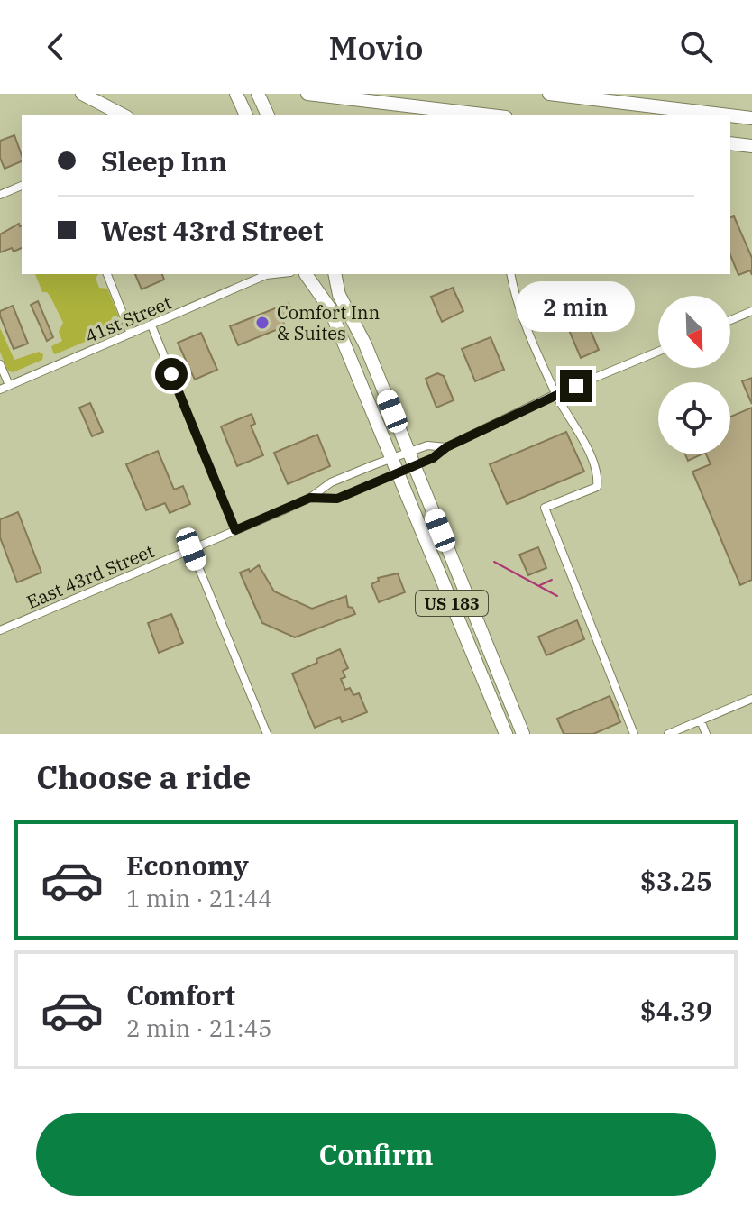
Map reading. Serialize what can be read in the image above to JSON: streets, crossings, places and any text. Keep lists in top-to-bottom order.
{
  "streets": {
    "highway": ["US 183"],
    "street": ["41st Street", "East 43rd Street"]
  },
  "crossings": [
    ["East 43rd Street", "US 183"]
  ],
  "places": ["Comfort Inn & Suites"],
  "north": "bottom right",
  "page": {
    "header": "Movio",
    "banner": ["Sleep Inn", "West 43rd Street"],
    "bubble": "2 min",
    "heading": "Choose a ride",
    "list": [
      {
        "name": "Economy",
        "note": "1 min · 21:44",
        "value": "$3.25"
      },
      {
        "name": "Comfort",
        "note": "2 min · 21:45",
        "value": "$4.39"
      }
    ],
    "buttons": "Confirm"
  }
}
